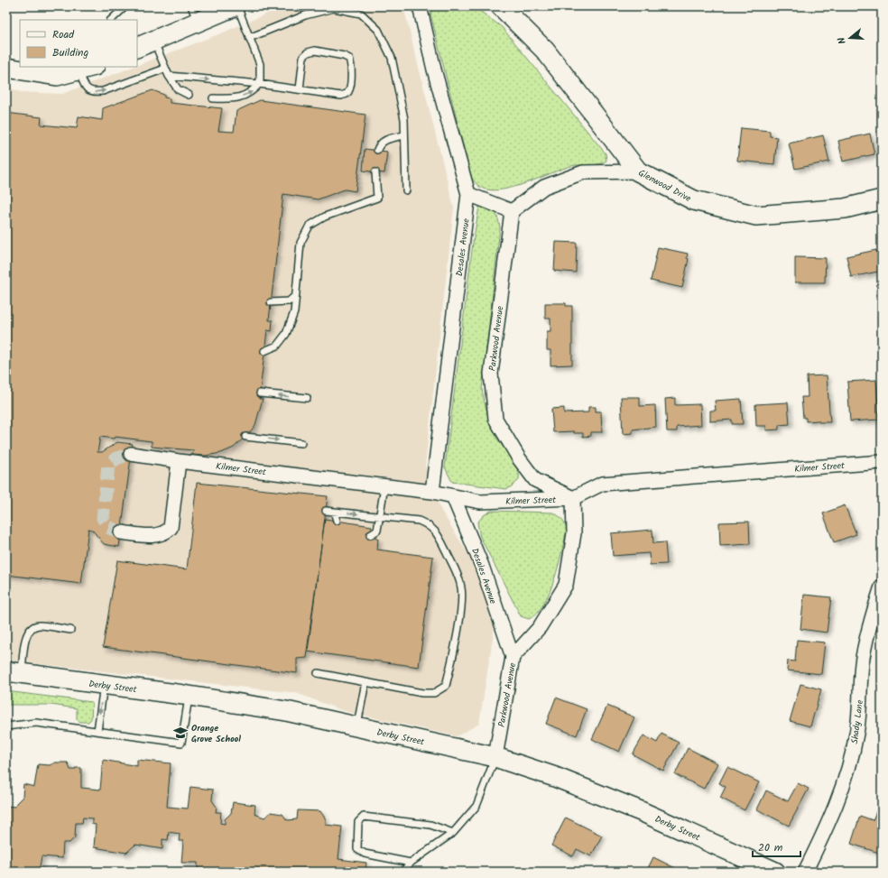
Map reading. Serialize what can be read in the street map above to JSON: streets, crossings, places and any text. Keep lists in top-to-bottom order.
{
  "streets": {
    "street": [
      "Glenwood Drive",
      "Desales Avenue",
      "Parkwood Avenue",
      "Kilmer Street",
      "Derby Street",
      "Shady Lane"
    ]
  },
  "crossings": [
    ["Desales Avenue", "Parkwood Avenue"],
    ["Desales Avenue", "Kilmer Street"],
    ["Parkwood Avenue", "Kilmer Street"],
    ["Parkwood Avenue", "Derby Street"]
  ],
  "places": {
    "school or university": ["Orange Grove School"]
  },
  "legend": ["Road", "Building"],
  "scale_bar": "20 m",
  "north": "left"
}
